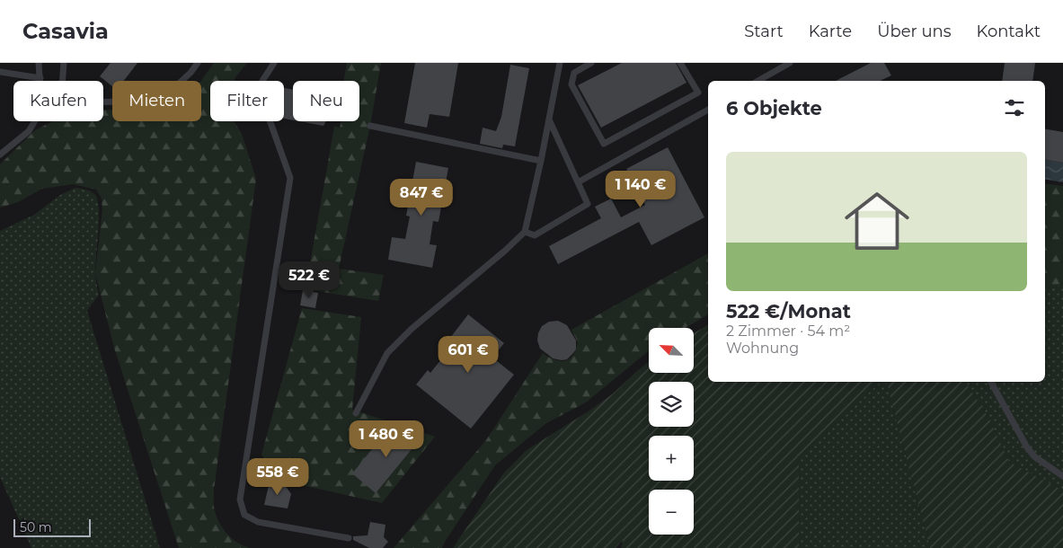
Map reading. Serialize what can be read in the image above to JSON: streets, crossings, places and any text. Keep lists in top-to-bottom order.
{
  "scale_bar": "50 m",
  "north": "top left",
  "page": {
    "header": "Casavia",
    "nav": [
      "Start",
      "Karte",
      "Über uns",
      "Kontakt"
    ],
    "chip": [
      "Kaufen",
      "Mieten",
      "Filter",
      "Neu"
    ],
    "heading": "6 Objekte",
    "list": [
      {
        "name": "522 €/Monat",
        "note": "2 Zimmer · 54 m² · Wohnung"
      }
    ],
    "price": [
      "1 140 €",
      "847 €",
      "522 €",
      "601 €",
      "1 480 €",
      "558 €"
    ],
    "map_buttons": ["+", "−"],
    "scale": "50 m"
  }
}
